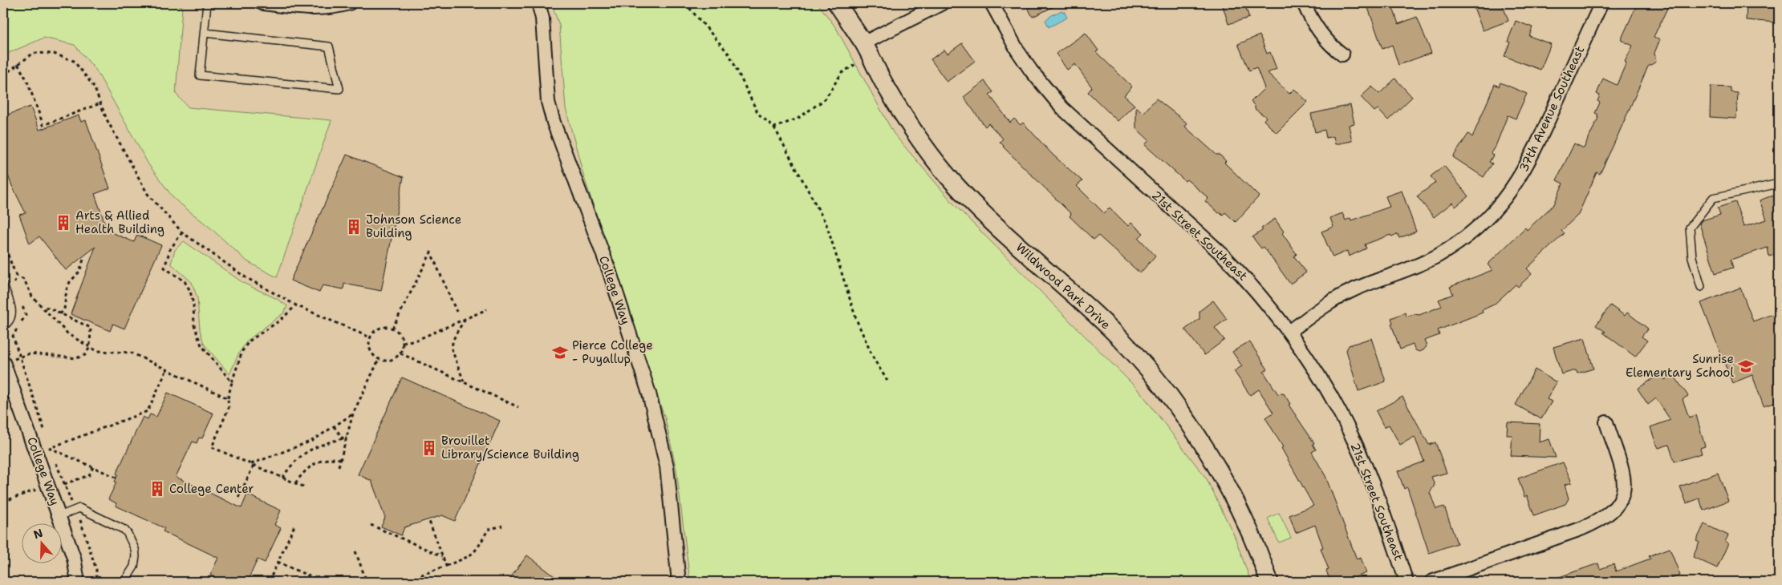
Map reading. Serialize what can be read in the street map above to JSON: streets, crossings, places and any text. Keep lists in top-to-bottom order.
{
  "streets": {
    "street": [
      "37th Avenue Southeast",
      "21st Street Southeast",
      "Wildwood Park Drive",
      "College Way"
    ]
  },
  "crossings": [
    ["37th Avenue Southeast", "21st Street Southeast"]
  ],
  "places": {
    "building": [
      "Arts & Allied Health Building",
      "Johnson Science Building",
      "Brouillet Library/Science Building",
      "College Center"
    ],
    "school or university": ["Pierce College - Puyallup", "Sunrise Elementary School"]
  },
  "north": "top"
}
